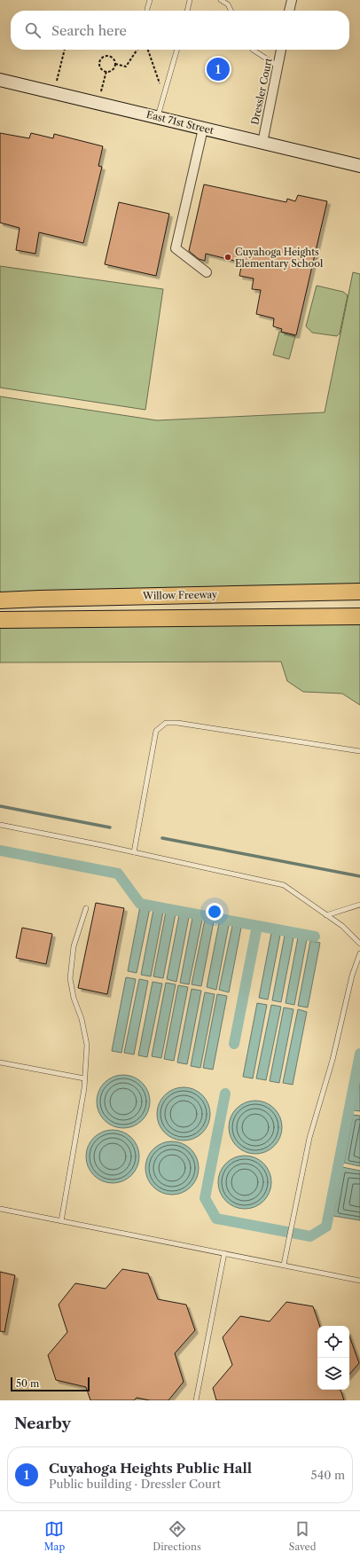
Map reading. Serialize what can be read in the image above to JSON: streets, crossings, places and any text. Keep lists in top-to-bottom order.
{
  "streets": {
    "highway": ["Willow Freeway"],
    "main road": ["East 71st Street"],
    "street": ["Dressler Court"]
  },
  "crossings": [
    ["Dressler Court", "East 71st Street"]
  ],
  "places": ["Cuyahoga Heights Elementary School"],
  "scale_bar": "50 m",
  "page": {
    "search": "Search here",
    "pins": "1",
    "scale": "50 m",
    "heading": "Nearby",
    "list": [
      {
        "mark": "1",
        "name": "Cuyahoga Heights Public Hall",
        "note": "Public building · Dressler Court",
        "value": "540 m"
      }
    ],
    "nav": ["Map", "Directions", "Saved"]
  }
}
